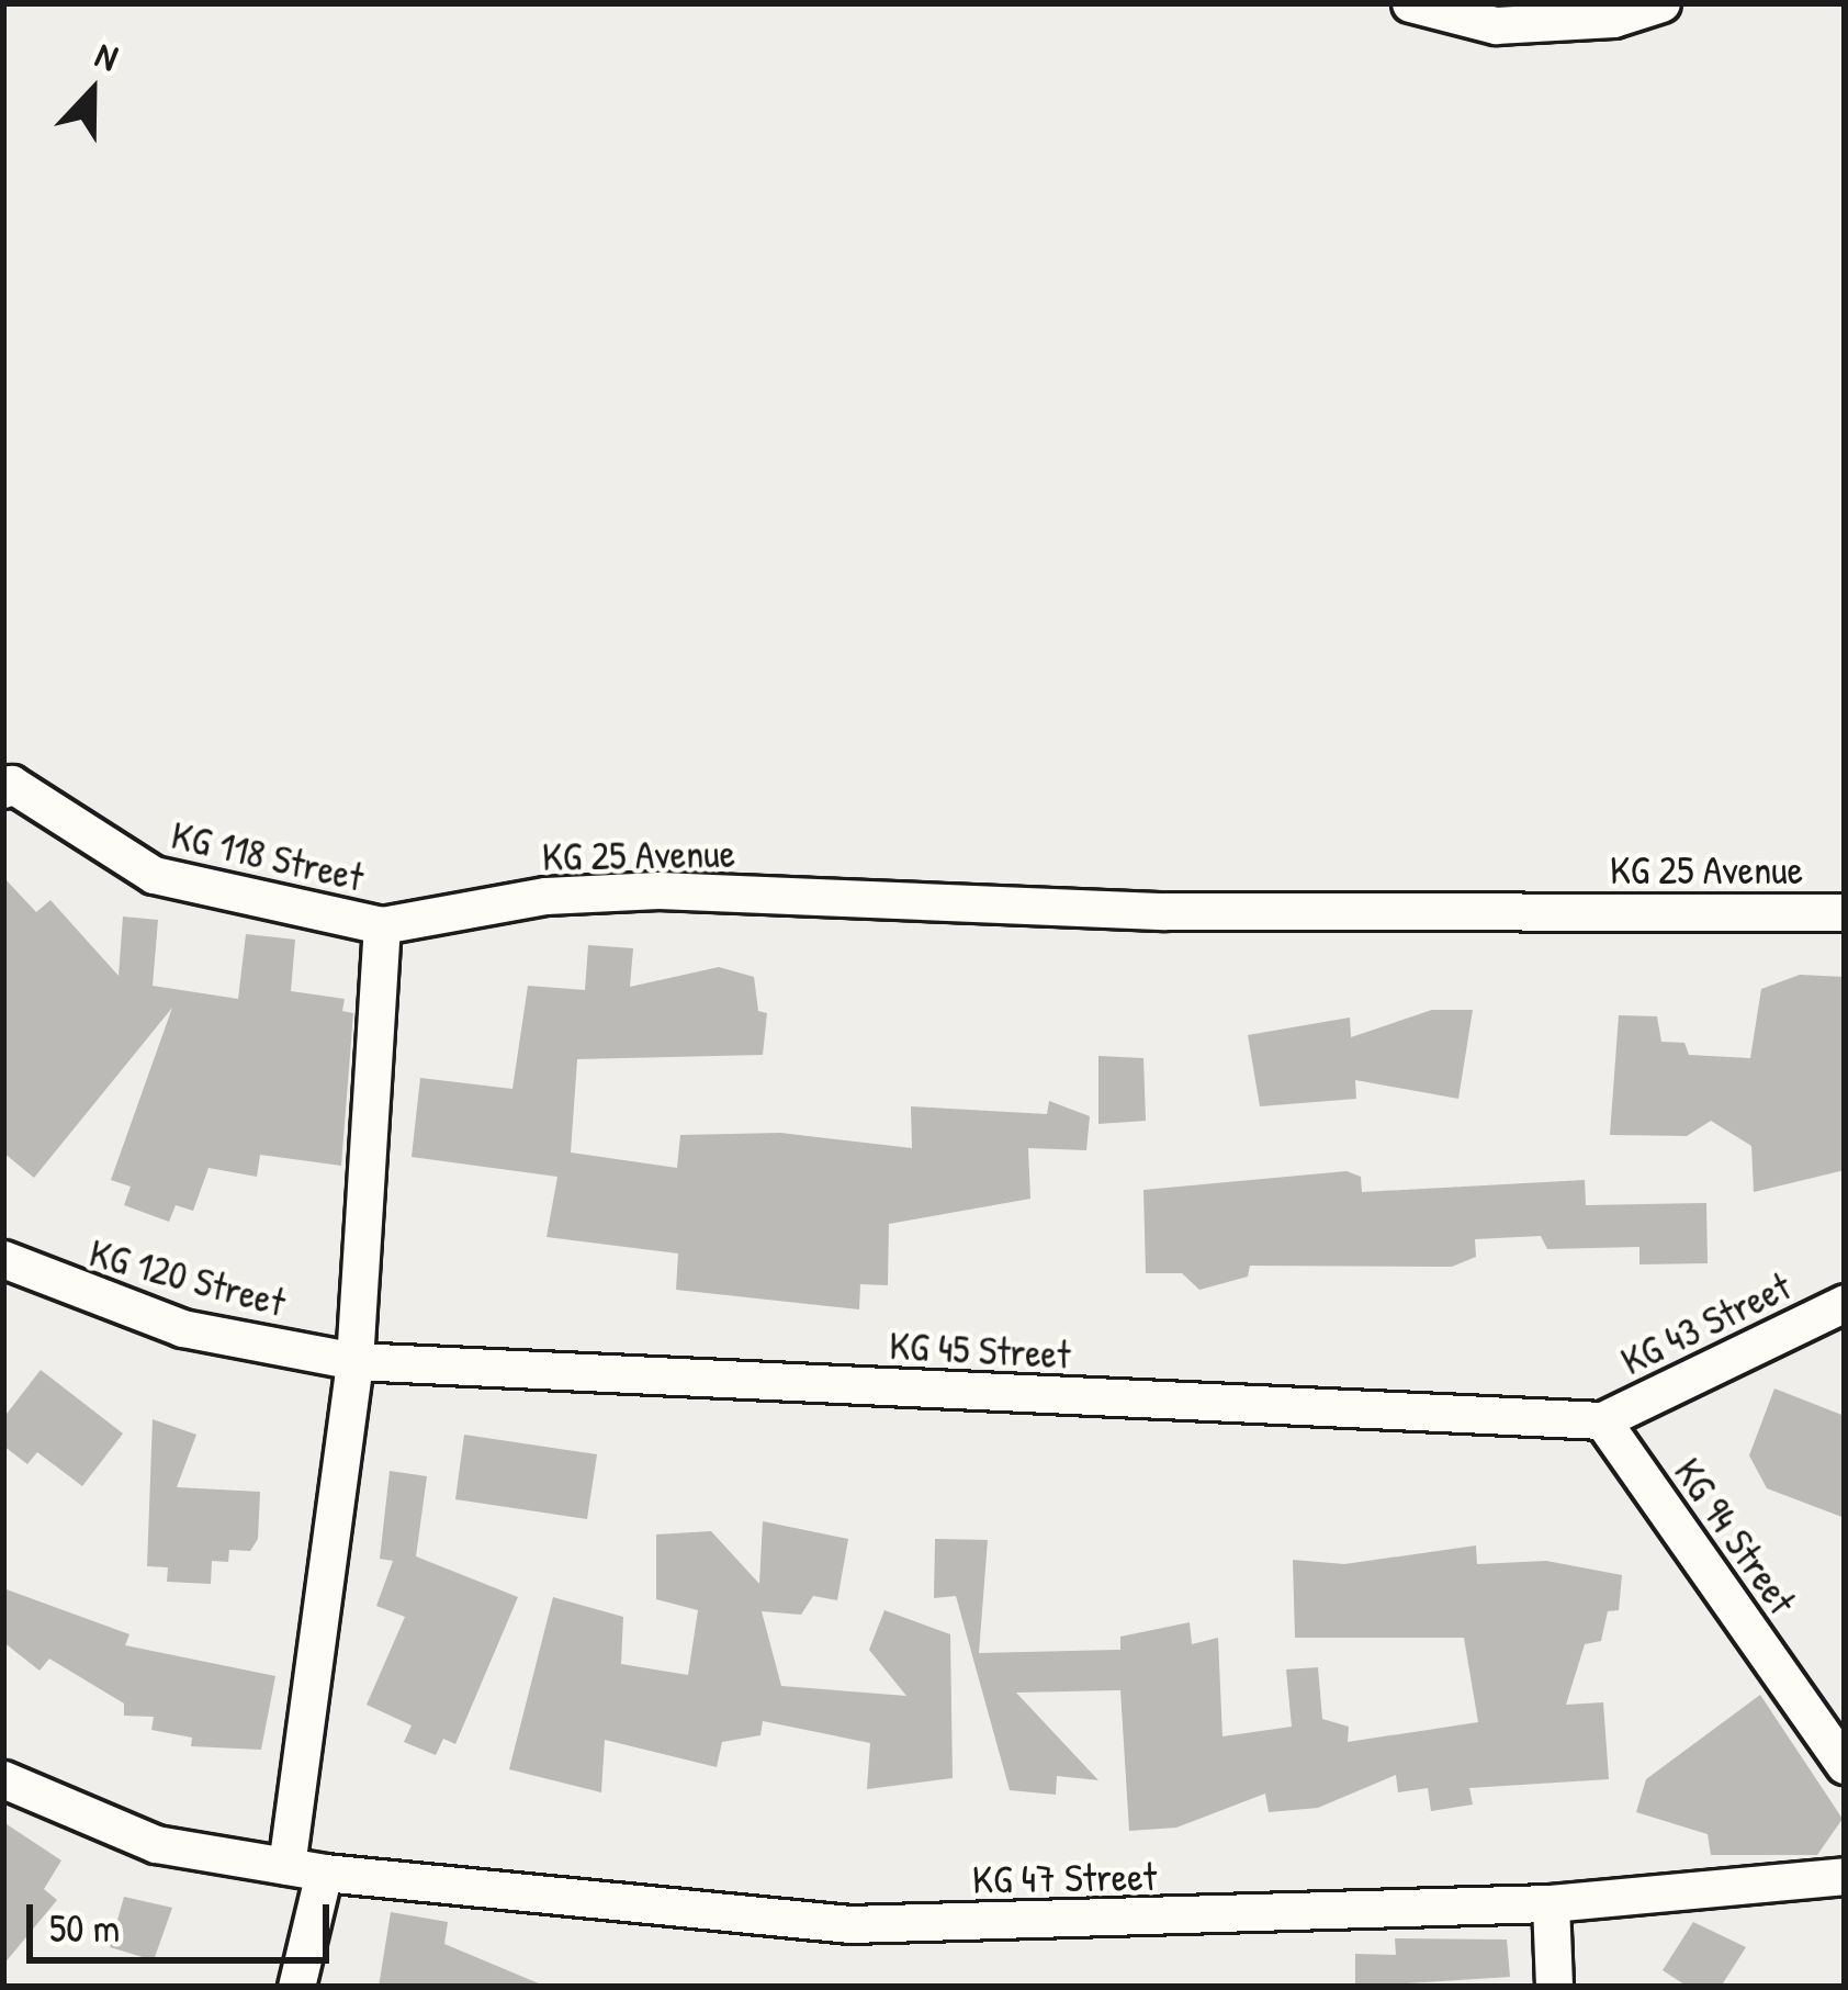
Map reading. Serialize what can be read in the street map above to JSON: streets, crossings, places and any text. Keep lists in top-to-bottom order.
{
  "streets": {
    "street": [
      "KG 25 Avenue",
      "KG 118 Street",
      "KG 120 Street",
      "KG 43 Street",
      "KG 45 Street",
      "KG 94 Street",
      "KG 47 Street"
    ]
  },
  "crossings": [
    ["KG 25 Avenue", "KG 118 Street"],
    ["KG 120 Street", "KG 45 Street"],
    ["KG 43 Street", "KG 45 Street"],
    ["KG 43 Street", "KG 94 Street"],
    ["KG 45 Street", "KG 94 Street"]
  ],
  "scale_bar": "50 m",
  "north": "top"
}
